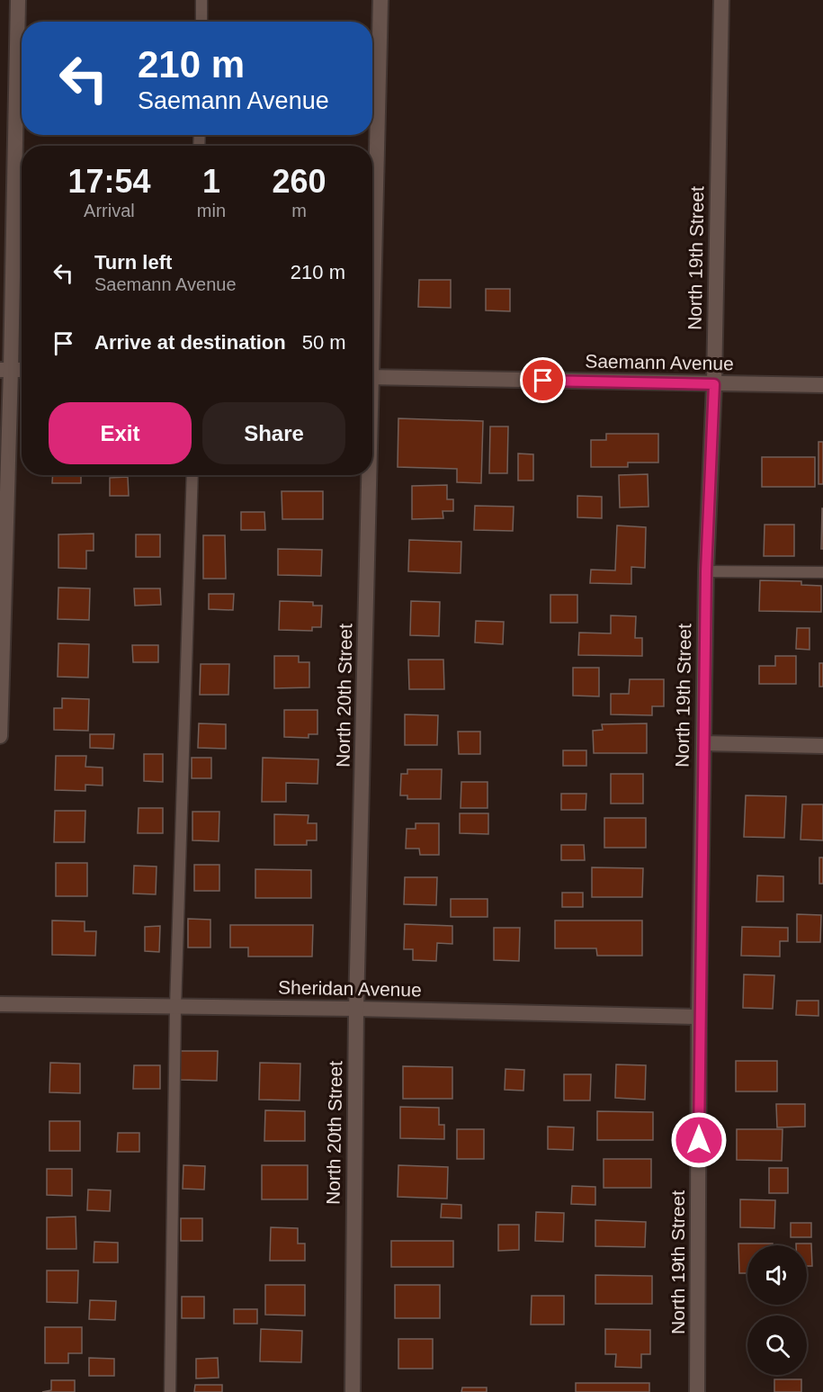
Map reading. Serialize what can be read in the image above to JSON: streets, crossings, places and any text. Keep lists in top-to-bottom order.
{
  "streets": {
    "street": [
      "North 19th Street",
      "Saemann Avenue",
      "North 20th Street",
      "Sheridan Avenue"
    ]
  },
  "crossings": [
    ["North 19th Street", "Saemann Avenue"],
    ["North 19th Street", "Sheridan Avenue"],
    ["North 20th Street", "Sheridan Avenue"]
  ],
  "page": {
    "turn": ["210 m", "Saemann Avenue"],
    "eta": [
      "17:54",
      "Arrival",
      "1",
      "min",
      "260",
      "m"
    ],
    "list": [
      {
        "name": "Turn left",
        "note": "Saemann Avenue",
        "value": "210 m"
      },
      {
        "name": "Arrive at destination",
        "value": "50 m"
      }
    ],
    "buttons": ["Exit", "Share"]
  }
}
